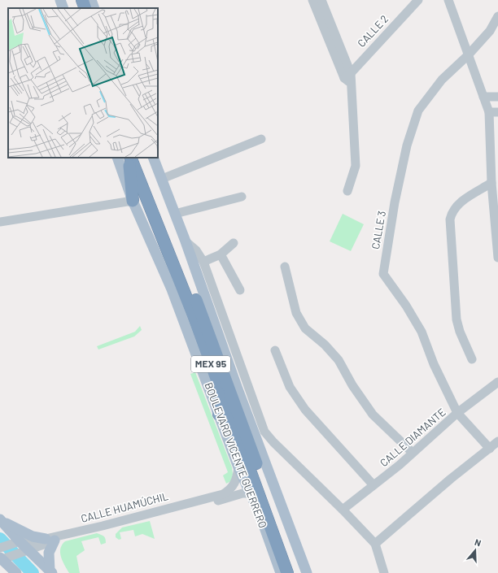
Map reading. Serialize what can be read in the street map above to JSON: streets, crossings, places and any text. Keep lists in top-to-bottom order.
{
  "streets": {
    "highway": ["MEX 95", "BOULEVARD VICENTE GUERRERO"],
    "street": [
      "CALLE 2",
      "CALLE 3",
      "CALLE DIAMANTE",
      "CALLE HUAMÚCHIL"
    ]
  },
  "crossings": [
    ["CALLE 3", "CALLE DIAMANTE"],
    ["BOULEVARD VICENTE GUERRERO", "CALLE HUAMÚCHIL"]
  ],
  "north": "top"
}
